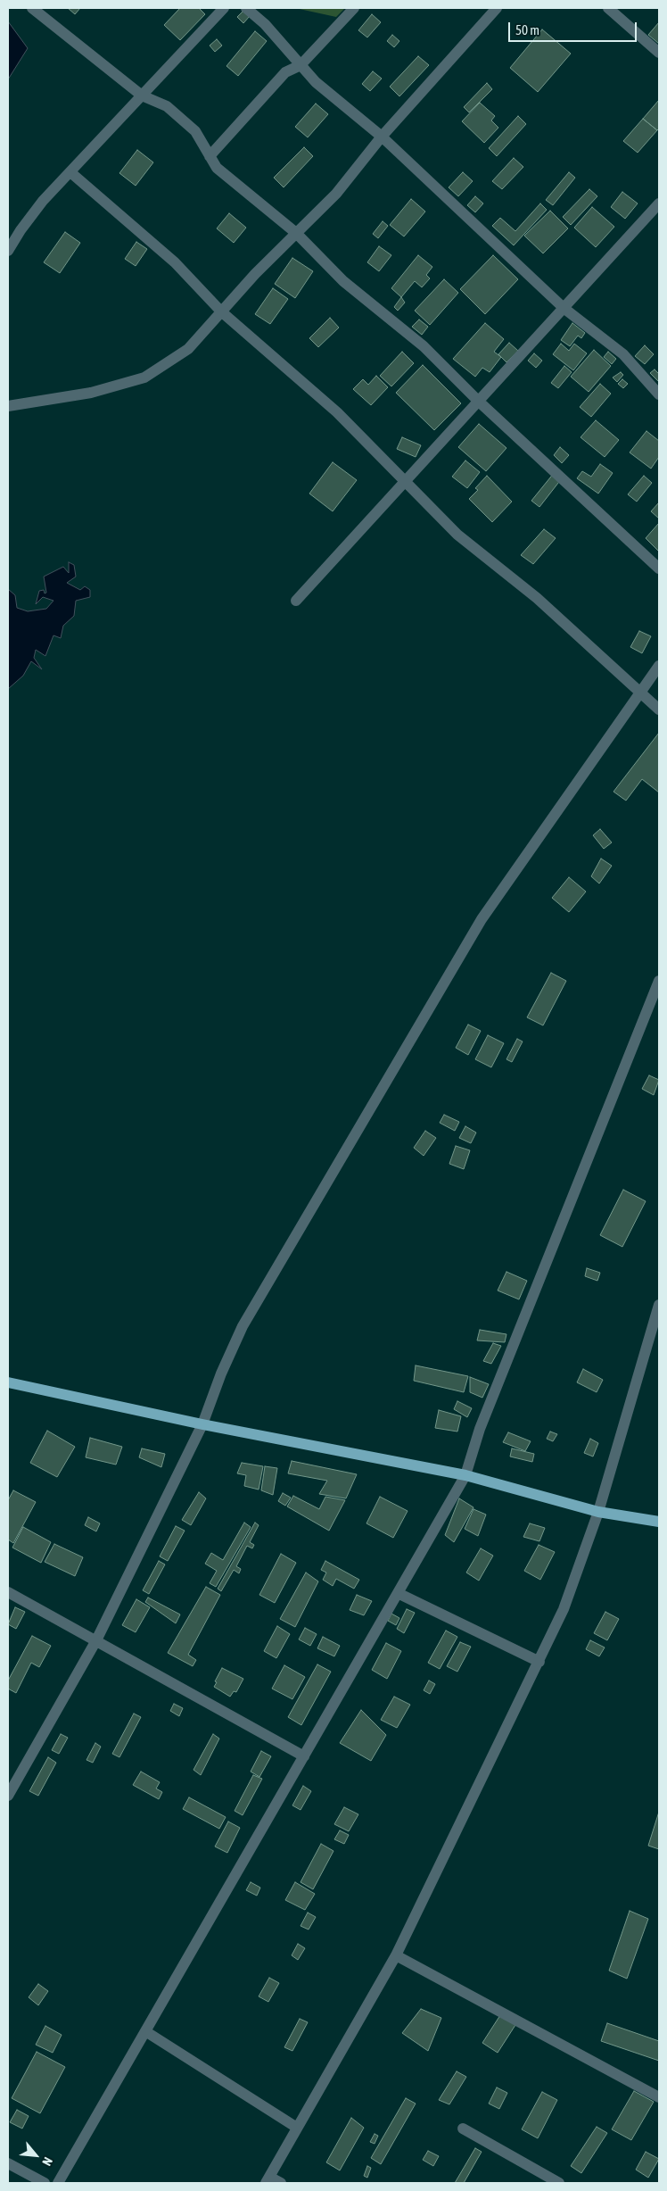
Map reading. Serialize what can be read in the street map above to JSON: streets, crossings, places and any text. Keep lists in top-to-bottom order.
{
  "scale_bar": "50 m",
  "north": "bottom right"
}
